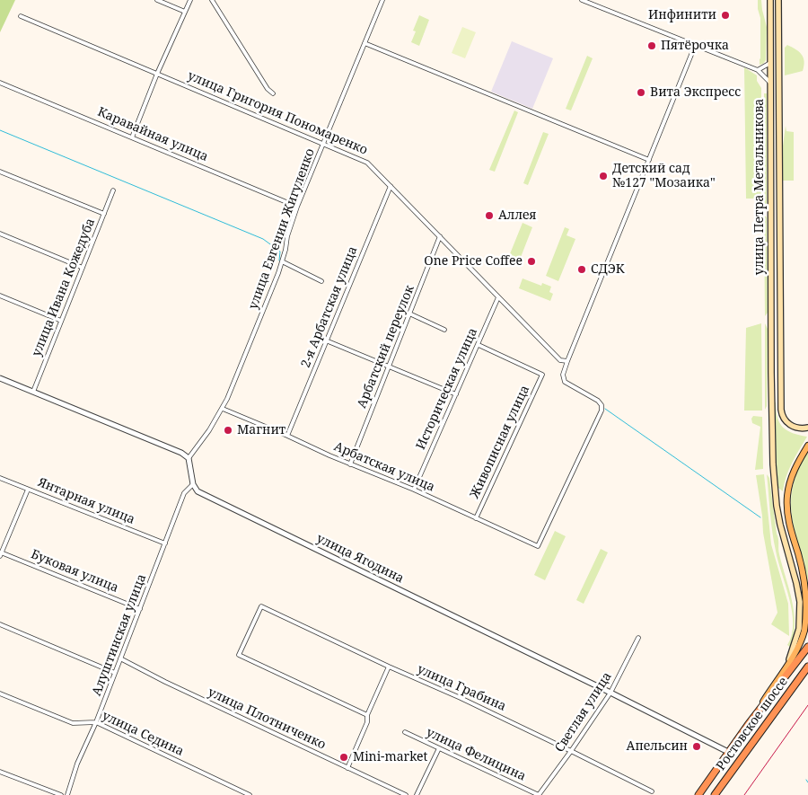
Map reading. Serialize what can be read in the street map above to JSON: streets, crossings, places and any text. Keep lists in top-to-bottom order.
{
  "streets": {
    "highway": ["Ростовское шоссе"],
    "main road": ["улица Петра Метальникова"],
    "street": [
      "улица Григория Пономаренко",
      "Каравайная улица",
      "улица Евгении Жигуленко",
      "улица Ивана Кожедуба",
      "2-я Арбатская улица",
      "Арбатский переулок",
      "Историческая улица",
      "Живописная улица",
      "Арбатская улица",
      "Янтарная улица",
      "улица Ягодина",
      "Буковая улица",
      "Алуштинская улица",
      "улица Грабина",
      "Светлая улица",
      "улица Плотниченко",
      "улица Седина",
      "улица Фелицина"
    ]
  },
  "crossings": [
    ["улица Григория Пономаренко", "улица Евгении Жигуленко"],
    ["улица Григория Пономаренко", "2-я Арбатская улица"],
    ["улица Григория Пономаренко", "Арбатский переулок"],
    ["улица Григория Пономаренко", "Историческая улица"],
    ["улица Григория Пономаренко", "Арбатская улица"],
    ["Каравайная улица", "улица Евгении Жигуленко"],
    ["улица Петра Метальникова", "Ростовское шоссе"],
    ["улица Евгении Жигуленко", "Арбатская улица"],
    ["2-я Арбатская улица", "Арбатская улица"],
    ["Арбатский переулок", "Арбатская улица"],
    ["Историческая улица", "Живописная улица"],
    ["Историческая улица", "Арбатская улица"],
    ["Живописная улица", "Арбатская улица"],
    ["Янтарная улица", "Алуштинская улица"],
    ["улица Ягодина", "Алуштинская улица"],
    ["улица Ягодина", "Светлая улица"],
    ["улица Ягодина", "Ростовское шоссе"],
    ["Буковая улица", "Алуштинская улица"],
    ["Алуштинская улица", "улица Плотниченко"],
    ["Алуштинская улица", "улица Седина"],
    ["улица Грабина", "Светлая улица"],
    ["Светлая улица", "улица Фелицина"]
  ],
  "places": [
    "Инфинити",
    "Пятёрочка",
    "Вита Экспресс",
    "Детский сад №127 \"Мозаика\"",
    "Аллея",
    "One Price Coffee",
    "СДЭК",
    "Магнит",
    "Апельсин",
    "Mini-market"
  ]
}
